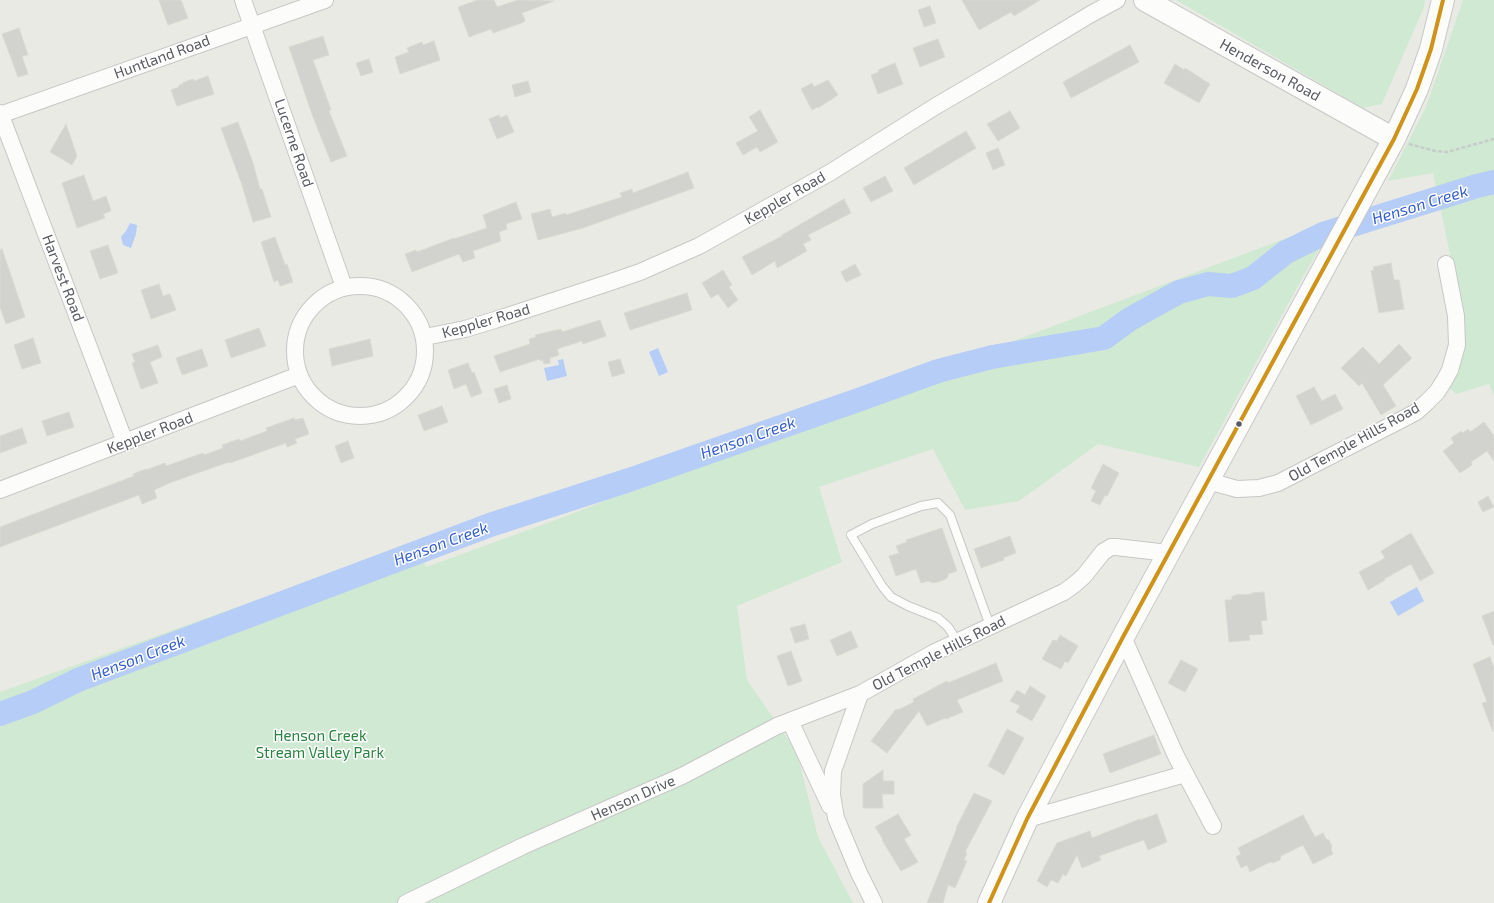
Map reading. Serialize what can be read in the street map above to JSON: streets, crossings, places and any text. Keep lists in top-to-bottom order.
{
  "streets": {
    "main road": ["Henderson Road"],
    "street": [
      "Huntland Road",
      "Lucerne Road",
      "Keppler Road",
      "Harvest Road",
      "Old Temple Hills Road",
      "Henson Drive"
    ]
  },
  "crossings": [
    ["Huntland Road", "Lucerne Road"],
    ["Huntland Road", "Harvest Road"],
    ["Lucerne Road", "Keppler Road"],
    ["Keppler Road", "Harvest Road"],
    ["Old Temple Hills Road", "Henson Drive"]
  ],
  "water": ["Henson Creek"],
  "parks": ["Henson Creek Stream Valley Park"]
}
